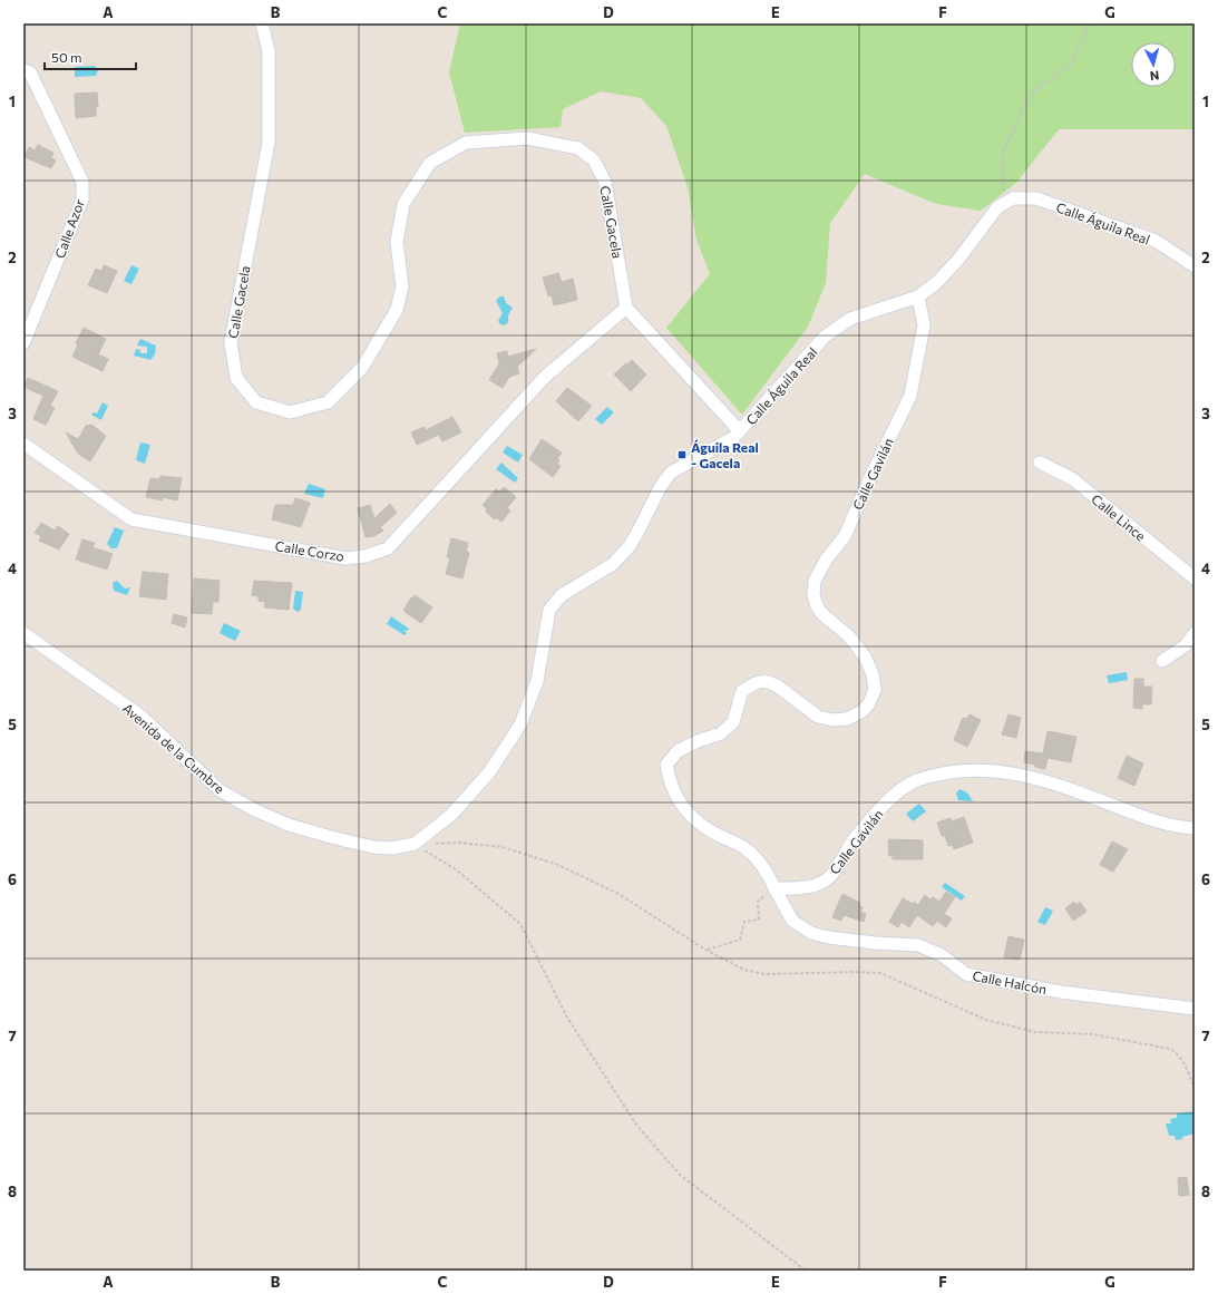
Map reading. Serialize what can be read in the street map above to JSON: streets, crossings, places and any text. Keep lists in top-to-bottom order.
{
  "streets": {
    "street": [
      "Calle Gacela",
      "Calle Águila Real",
      "Calle Azor",
      "Calle Gavilán",
      "Calle Lince",
      "Calle Corzo",
      "Avenida de la Cumbre",
      "Calle Halcón"
    ]
  },
  "crossings": [
    ["Calle Gacela", "Calle Corzo"],
    ["Calle Águila Real", "Calle Gavilán"],
    ["Calle Águila Real", "Avenida de la Cumbre"],
    ["Calle Gavilán", "Calle Halcón"]
  ],
  "places": {
    "transit": ["Águila Real - Gacela"]
  },
  "scale_bar": "50 m",
  "north": "bottom",
  "grid": {
    "columns": [
      "A",
      "B",
      "C",
      "D",
      "E",
      "F",
      "G"
    ],
    "rows": [
      "1",
      "2",
      "3",
      "4",
      "5",
      "6",
      "7",
      "8"
    ]
  }
}
